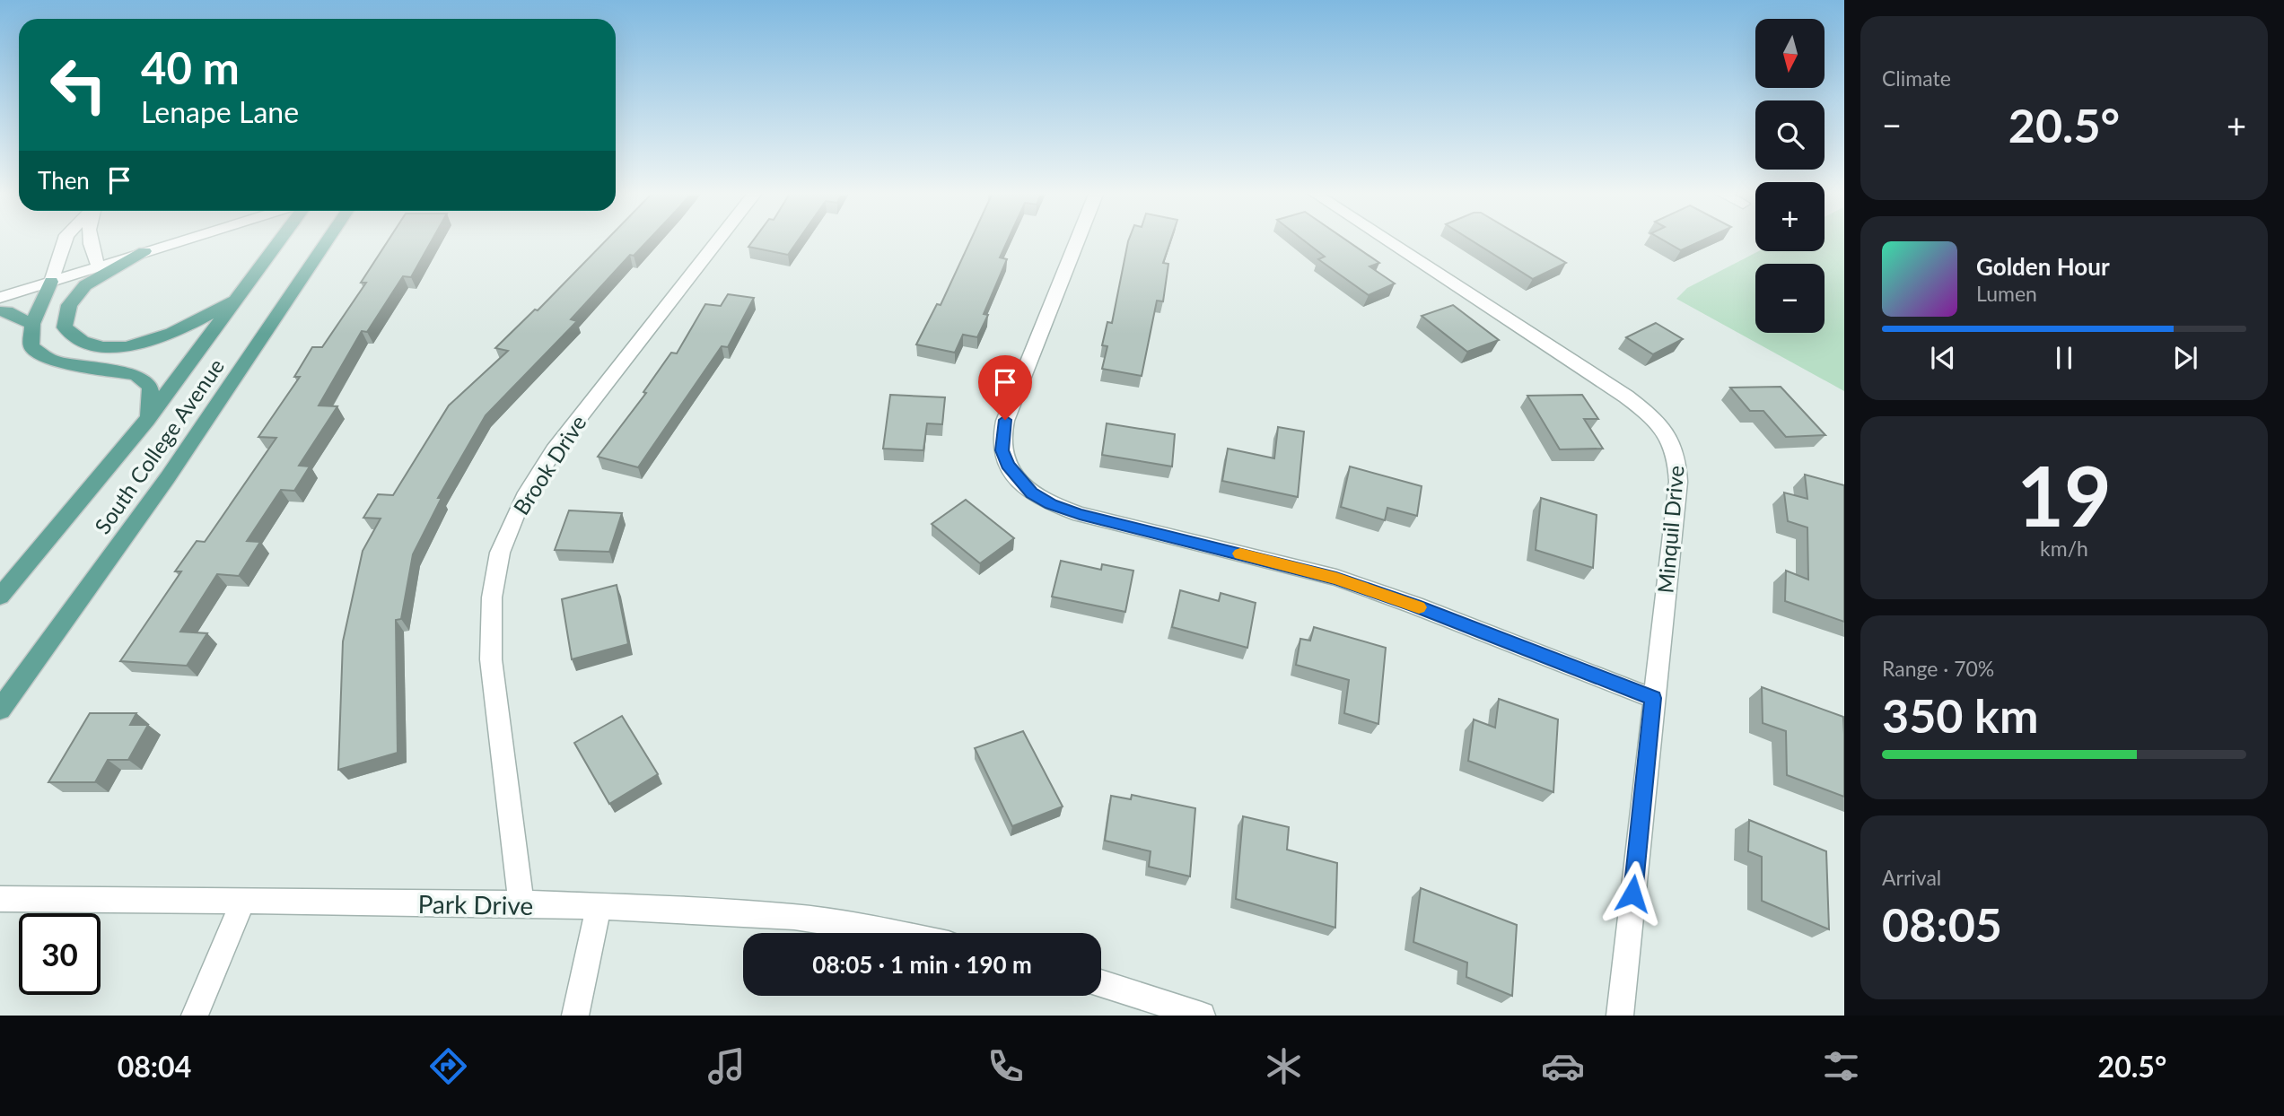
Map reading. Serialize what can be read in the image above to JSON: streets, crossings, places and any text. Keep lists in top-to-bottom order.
{
  "streets": {
    "main road": ["South College Avenue"],
    "street": ["Brook Drive", "Minquil Drive", "Park Drive"]
  },
  "crossings": [
    ["Brook Drive", "Park Drive"]
  ],
  "north": "bottom",
  "page": {
    "tile": [
      "Climate",
      ["19", "km/h"],
      ["Range · 70%", "350 km"],
      ["Arrival", "08:05"]
    ],
    "map_buttons": ["+", "−"],
    "turn": ["40 m", "Lenape Lane"],
    "heat": ["−", "20.5°", "+"],
    "then": "Then",
    "song": ["Golden Hour", "Lumen"],
    "limit": "30",
    "trip": "08:05 · 1 min · 190 m",
    "tabs": ["08:04", "20.5°"]
  }
}
